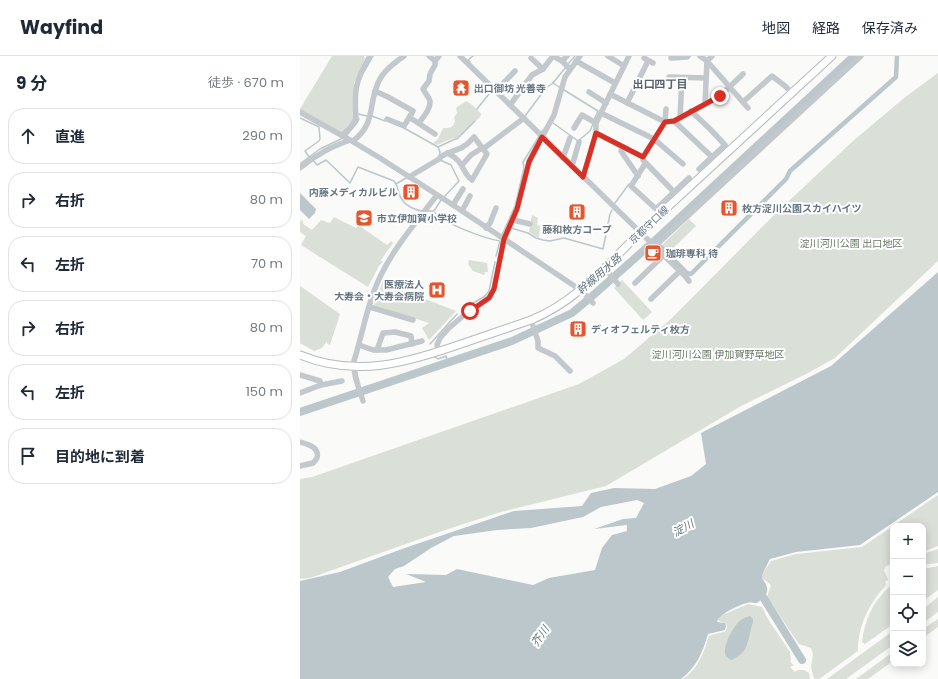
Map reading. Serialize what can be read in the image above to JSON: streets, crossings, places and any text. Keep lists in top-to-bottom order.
{
  "streets": {
    "main road": ["京都守口線"]
  },
  "districts": ["出口四丁目"],
  "water": ["幹線用水路", "淀川", "芥川"],
  "parks": ["淀川河川公園 出口地区", "淀川河川公園 伊加賀野草地区"],
  "places": {
    "temple": ["出口御坊 光善寺"],
    "building": [
      "内藤メディカルビル",
      "枚方淀川公園スカイハイツ",
      "藤和枚方コープ",
      "ディオフェルティ枚方"
    ],
    "school or university": ["市立伊加賀小学校"],
    "cafe": ["珈琲専科 待"],
    "hospital": ["医療法人 大寿会・大寿会病院"]
  },
  "page": {
    "header": "Wayfind",
    "nav": ["地図", "経路", "保存済み"],
    "heading": ["9 分", "徒歩 · 670 m"],
    "list": [
      ["直進", "290 m"],
      ["右折", "80 m"],
      ["左折", "70 m"],
      ["右折", "80 m"],
      ["左折", "150 m"],
      "目的地に到着"
    ],
    "map_buttons": ["+", "−"]
  }
}
